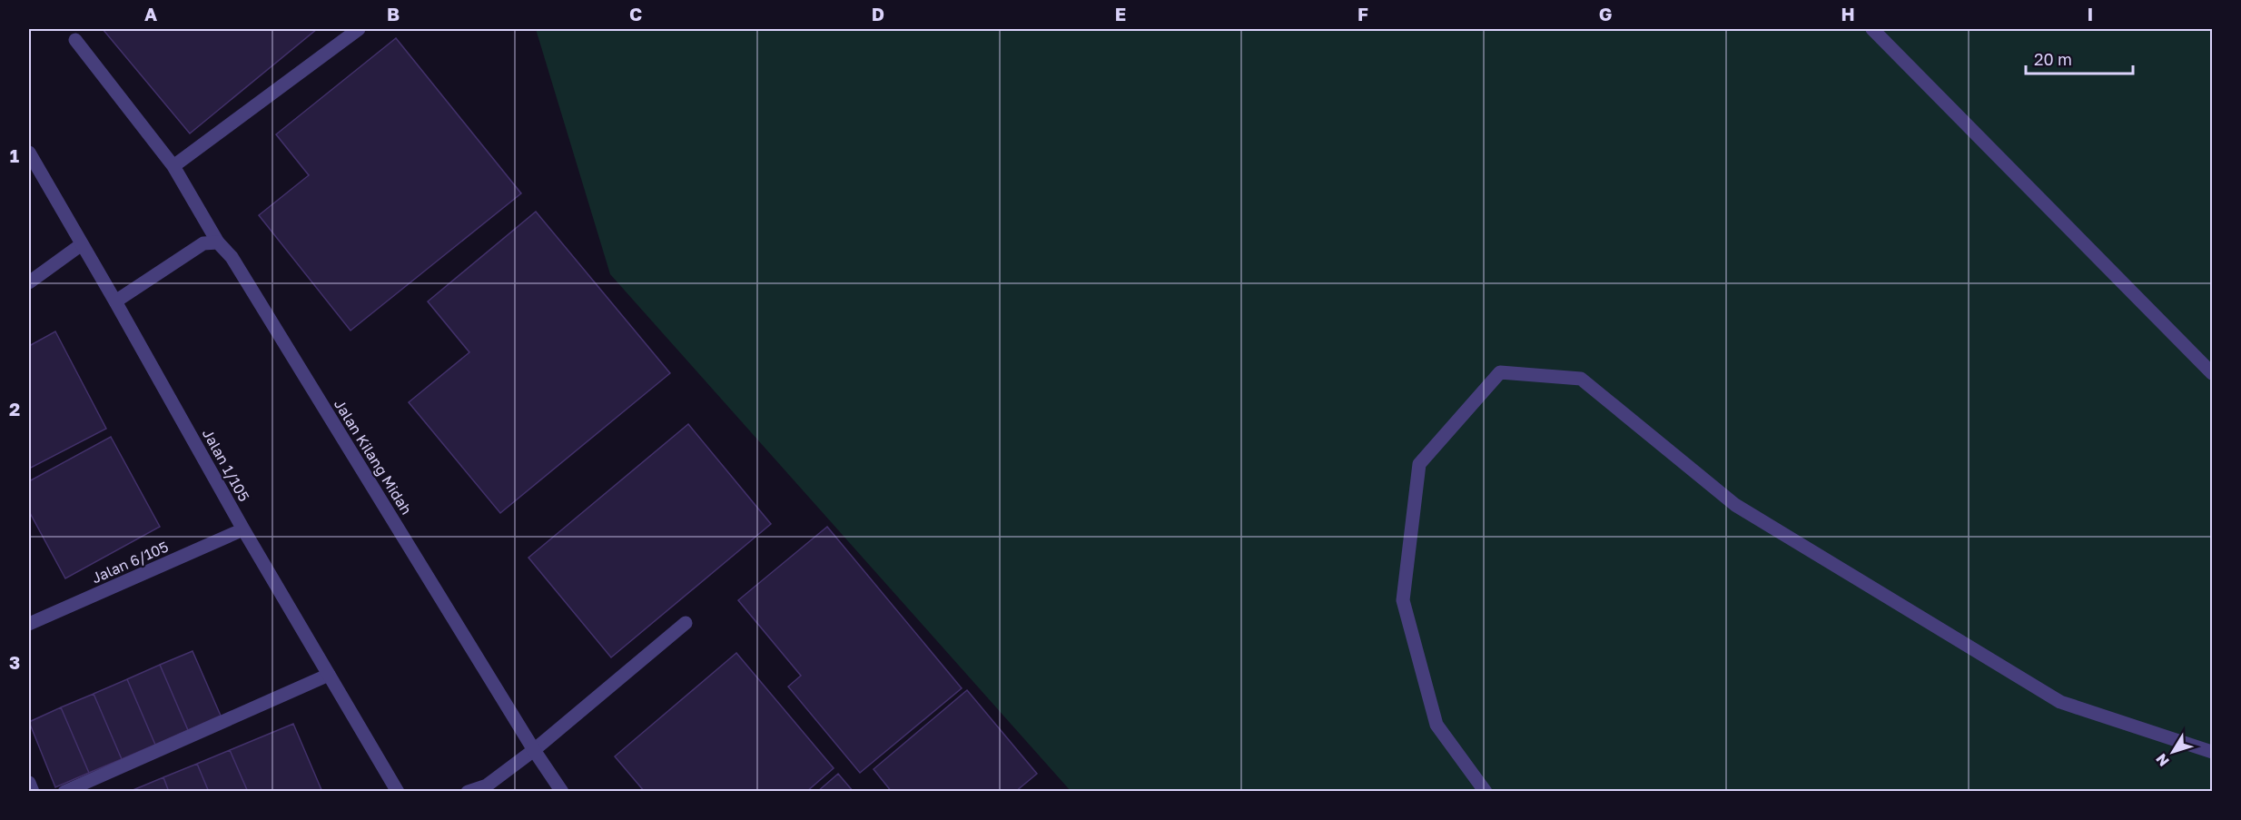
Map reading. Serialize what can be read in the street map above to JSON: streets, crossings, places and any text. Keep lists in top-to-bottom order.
{
  "streets": {
    "street": ["Jalan Kilang Midah", "Jalan 1/105", "Jalan 6/105"]
  },
  "crossings": [
    ["Jalan 1/105", "Jalan 6/105"]
  ],
  "scale_bar": "20 m",
  "north": "bottom left",
  "grid": {
    "columns": [
      "A",
      "B",
      "C",
      "D",
      "E",
      "F",
      "G",
      "H",
      "I"
    ],
    "rows": ["1", "2", "3"]
  }
}
